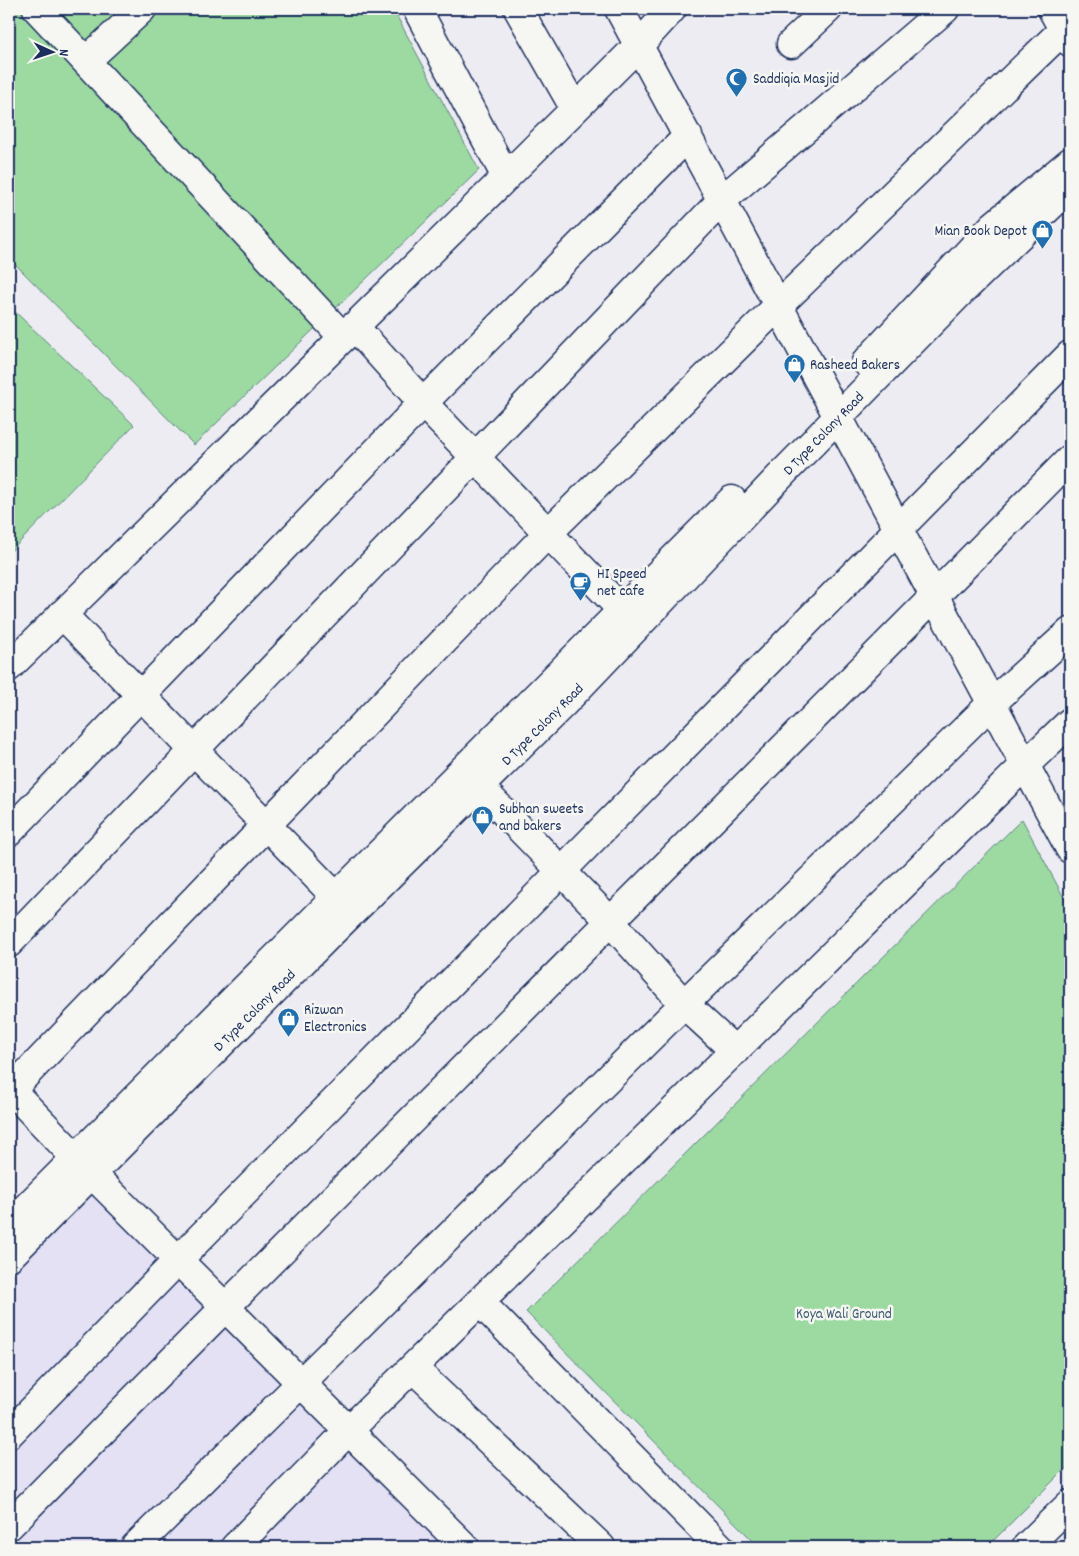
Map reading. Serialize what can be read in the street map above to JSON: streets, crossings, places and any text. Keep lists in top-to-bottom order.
{
  "streets": {
    "street": ["D Type Colony Road"]
  },
  "parks": ["Koya Wali Ground"],
  "places": {
    "mosque": ["Saddiqia Masjid"],
    "shop": [
      "Mian Book Depot",
      "Rasheed Bakers",
      "Subhan sweets and bakers",
      "Rizwan Electronics"
    ],
    "cafe": ["HI Speed net cafe"]
  },
  "north": "right"
}
